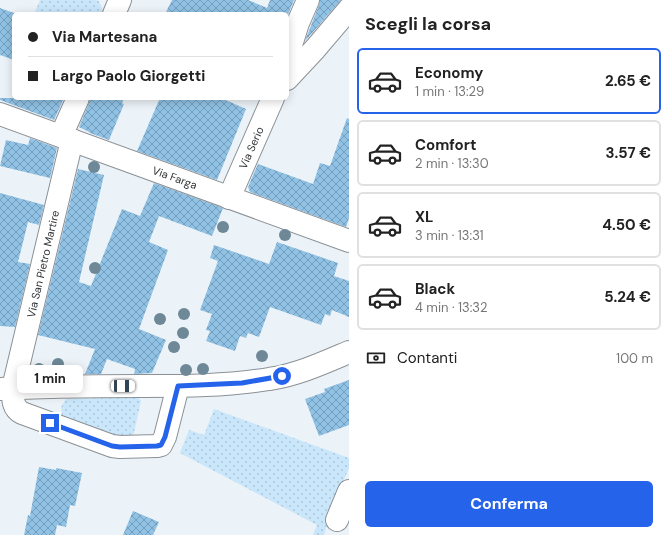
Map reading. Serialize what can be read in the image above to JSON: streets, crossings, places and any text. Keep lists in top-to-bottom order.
{
  "streets": {
    "street": ["Via Serio", "Via Farga", "Via San Pietro Martire"]
  },
  "crossings": [
    ["Via Serio", "Via Farga"],
    ["Via Farga", "Via San Pietro Martire"]
  ],
  "page": {
    "heading": "Scegli la corsa",
    "banner": ["Via Martesana", "Largo Paolo Giorgetti"],
    "list": [
      {
        "name": "Economy",
        "note": "1 min · 13:29",
        "value": "2.65 €"
      },
      {
        "name": "Comfort",
        "note": "2 min · 13:30",
        "value": "3.57 €"
      },
      {
        "name": "XL",
        "note": "3 min · 13:31",
        "value": "4.50 €"
      },
      {
        "name": "Black",
        "note": "4 min · 13:32",
        "value": "5.24 €"
      }
    ],
    "pay": ["Contanti", "100 m"],
    "bubble": "1 min",
    "buttons": "Conferma"
  }
}
